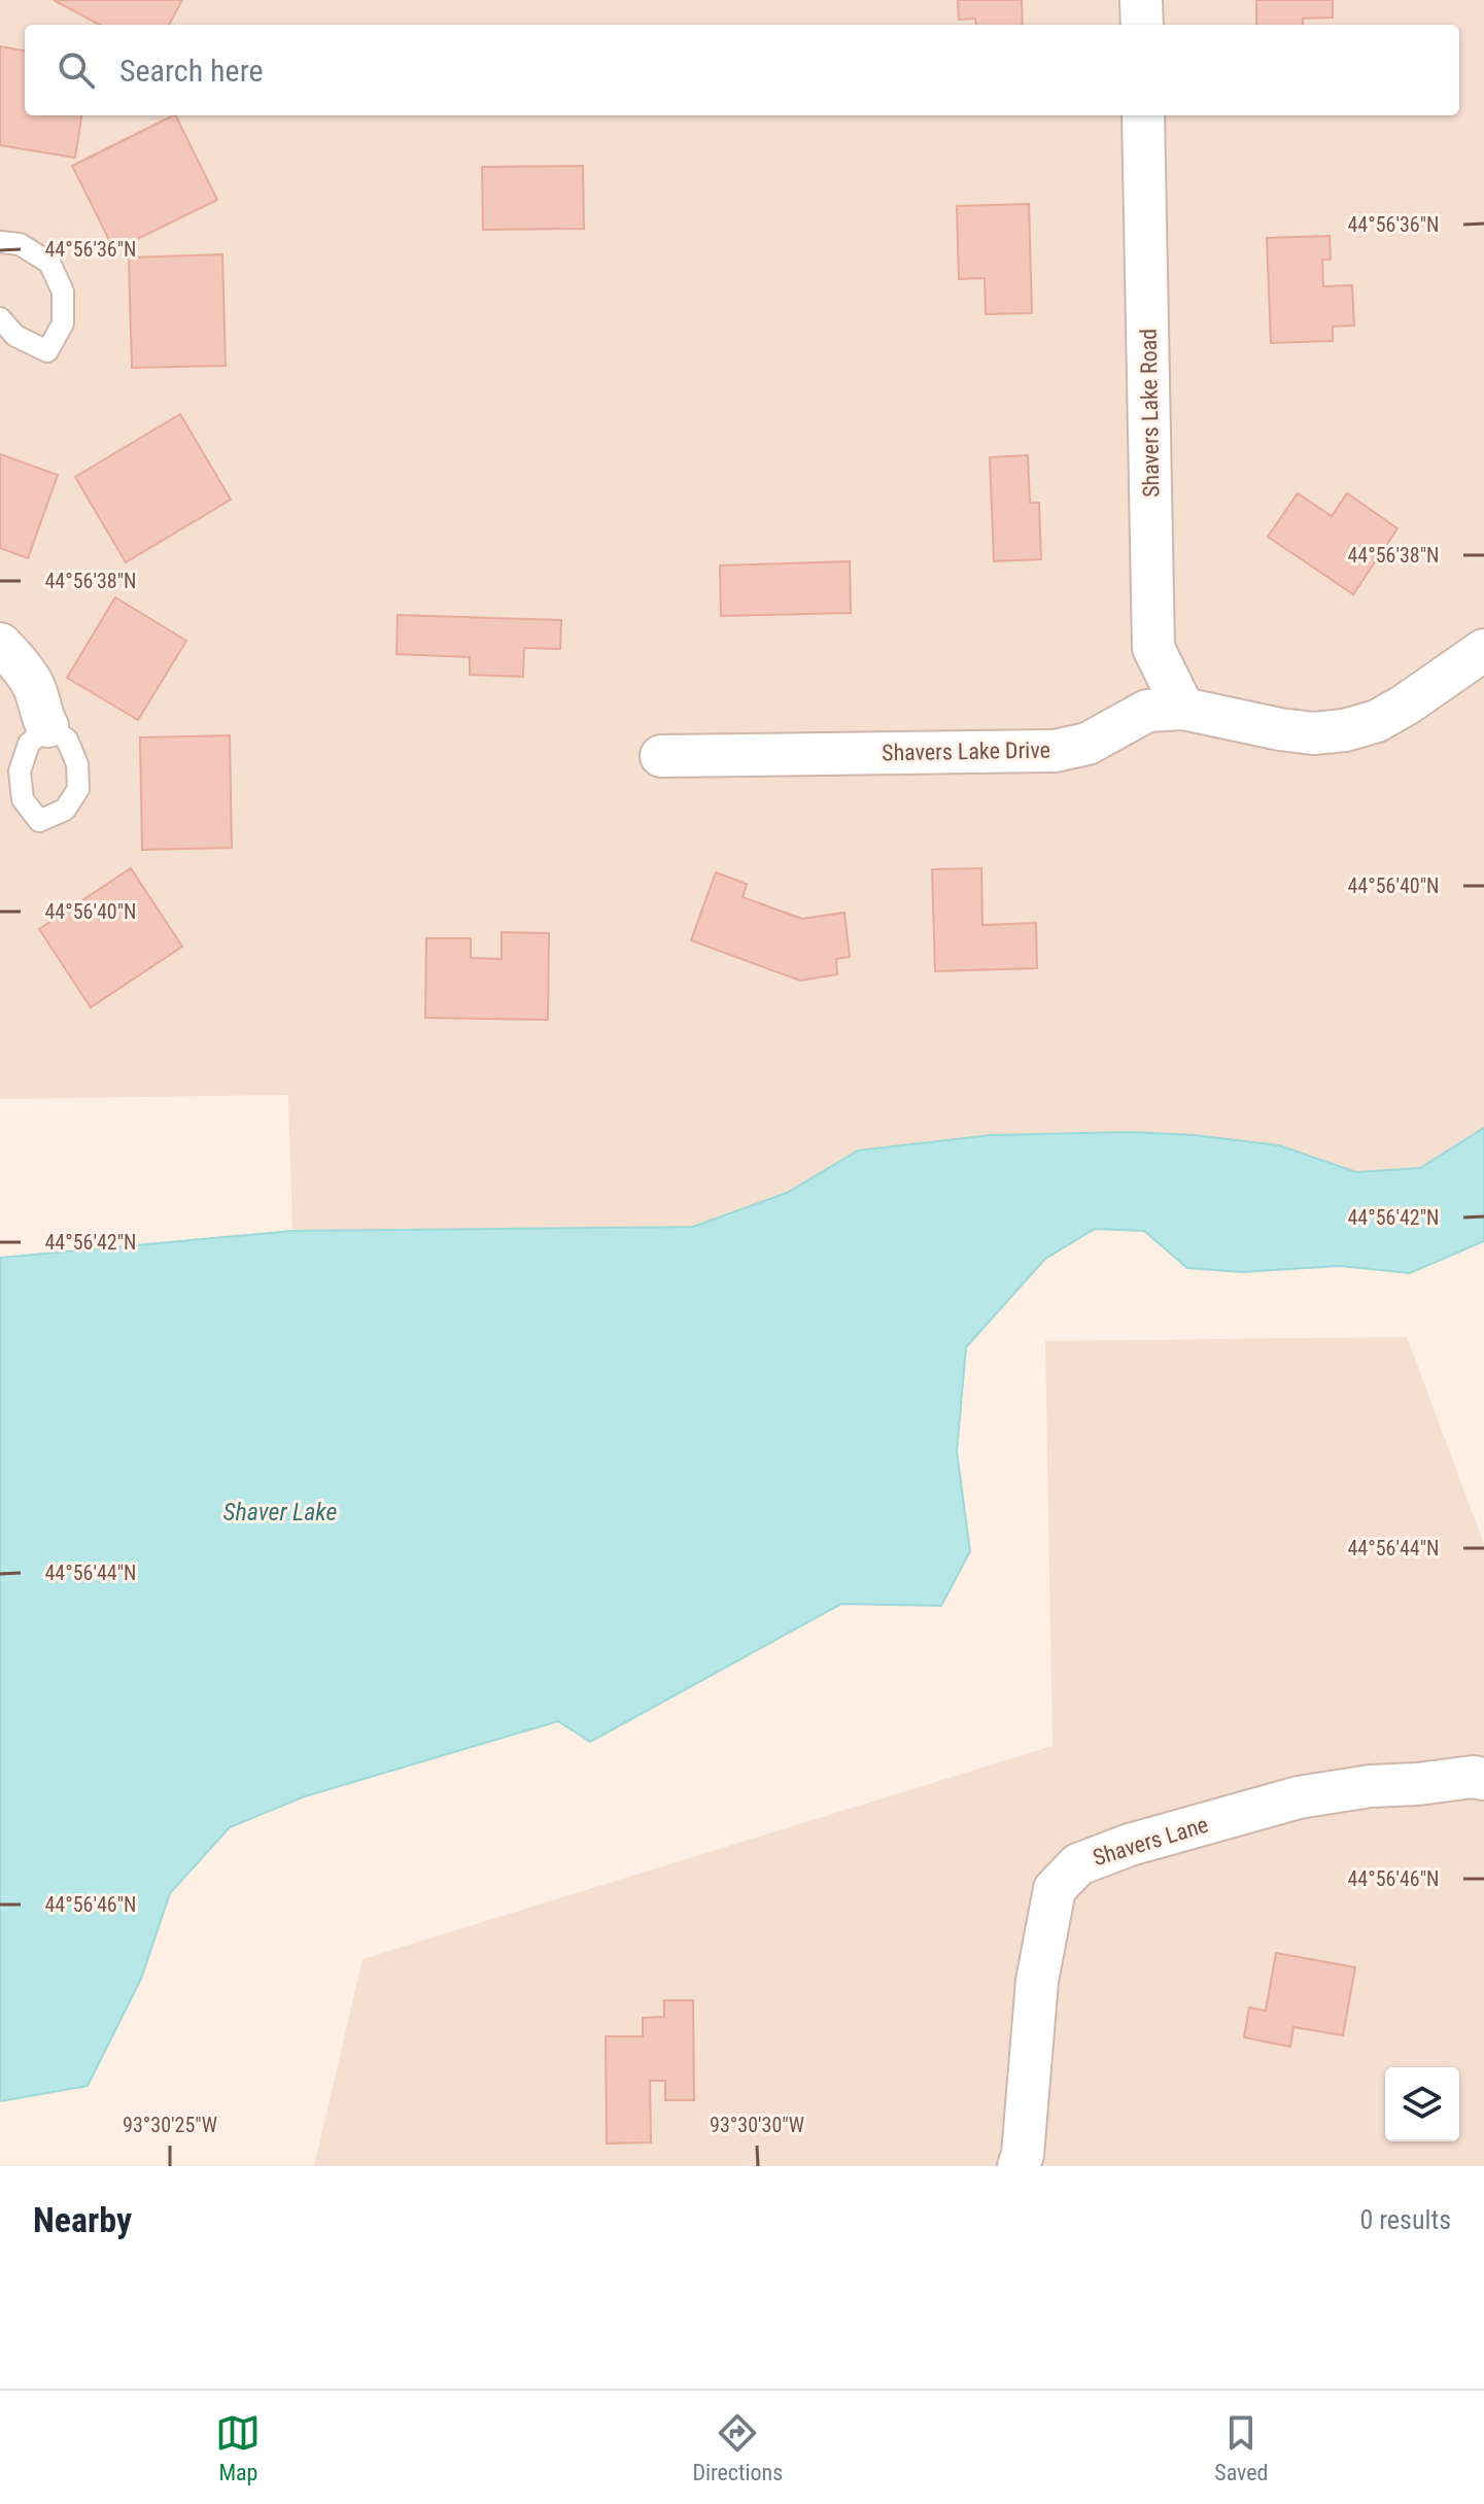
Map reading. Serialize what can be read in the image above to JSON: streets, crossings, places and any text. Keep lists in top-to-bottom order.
{
  "streets": {
    "street": ["Shavers Lake Road", "Shavers Lake Drive", "Shavers Lane"]
  },
  "crossings": [
    ["Shavers Lake Road", "Shavers Lake Drive"]
  ],
  "water": ["Shaver Lake"],
  "page": {
    "search": "Search here",
    "heading": ["Nearby", "0 results"],
    "nav": ["Map", "Directions", "Saved"]
  },
  "coordinates": [
    "44°56'36\"N",
    "44°56'38\"N",
    "44°56'40\"N",
    "44°56'42\"N",
    "44°56'44\"N",
    "44°56'46\"N",
    "93°30'25\"W",
    "93°30'30\"W"
  ]
}
